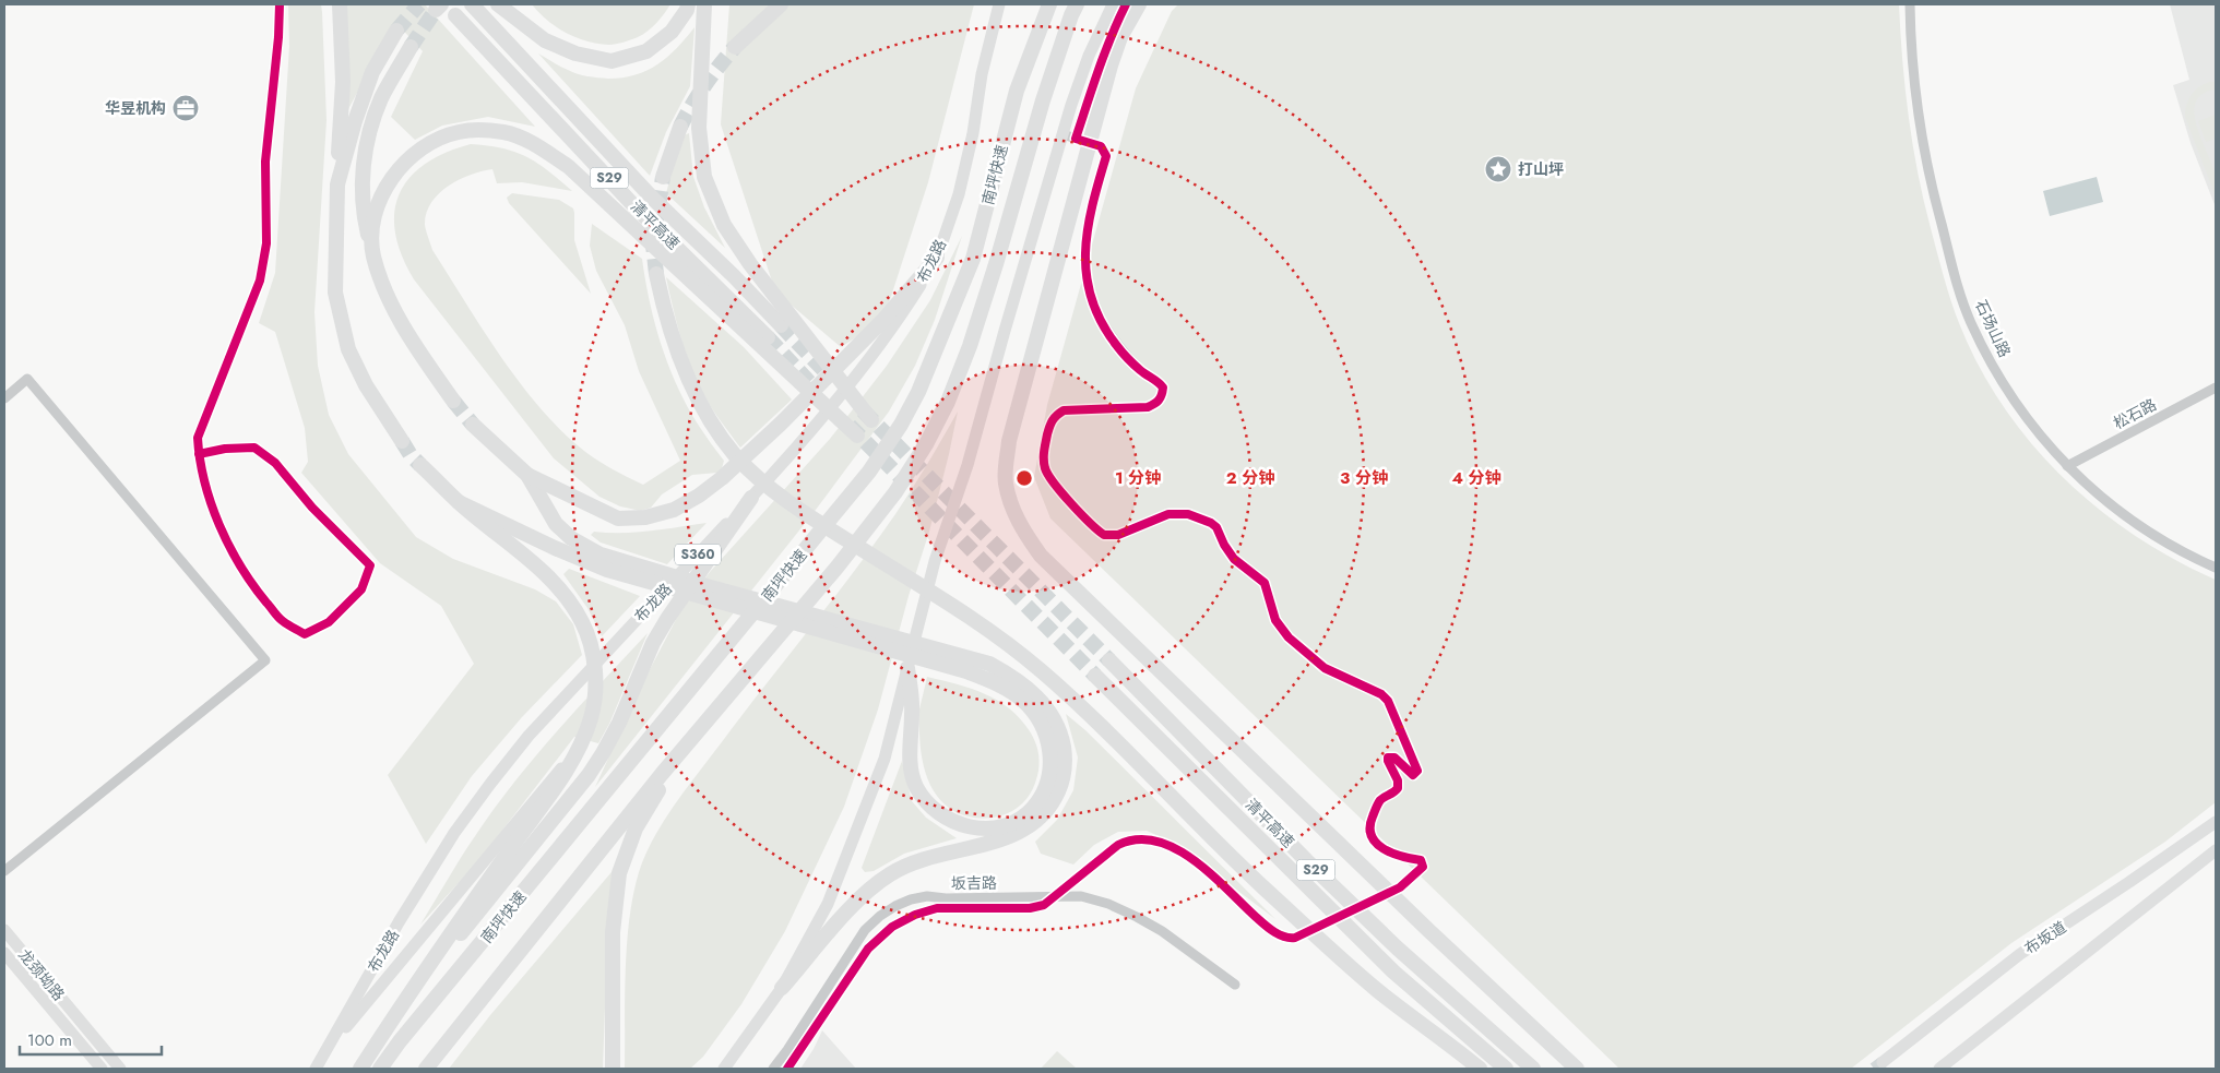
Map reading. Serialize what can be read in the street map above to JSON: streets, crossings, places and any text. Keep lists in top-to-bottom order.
{
  "streets": {
    "highway": ["南坪快速", "S29", "清平高速"],
    "main road": [
      "布龙路",
      "S360",
      "布坂道",
      "龙颈坳路"
    ],
    "street": ["石场山路", "松石路", "坂吉路"]
  },
  "crossings": [
    ["石场山路", "松石路"]
  ],
  "places": {
    "office": ["华昱机构"],
    "place": ["打山坪"]
  },
  "scale_bar": "100 m",
  "rings": [
    "1 分钟",
    "2 分钟",
    "3 分钟",
    "4 分钟"
  ]
}
